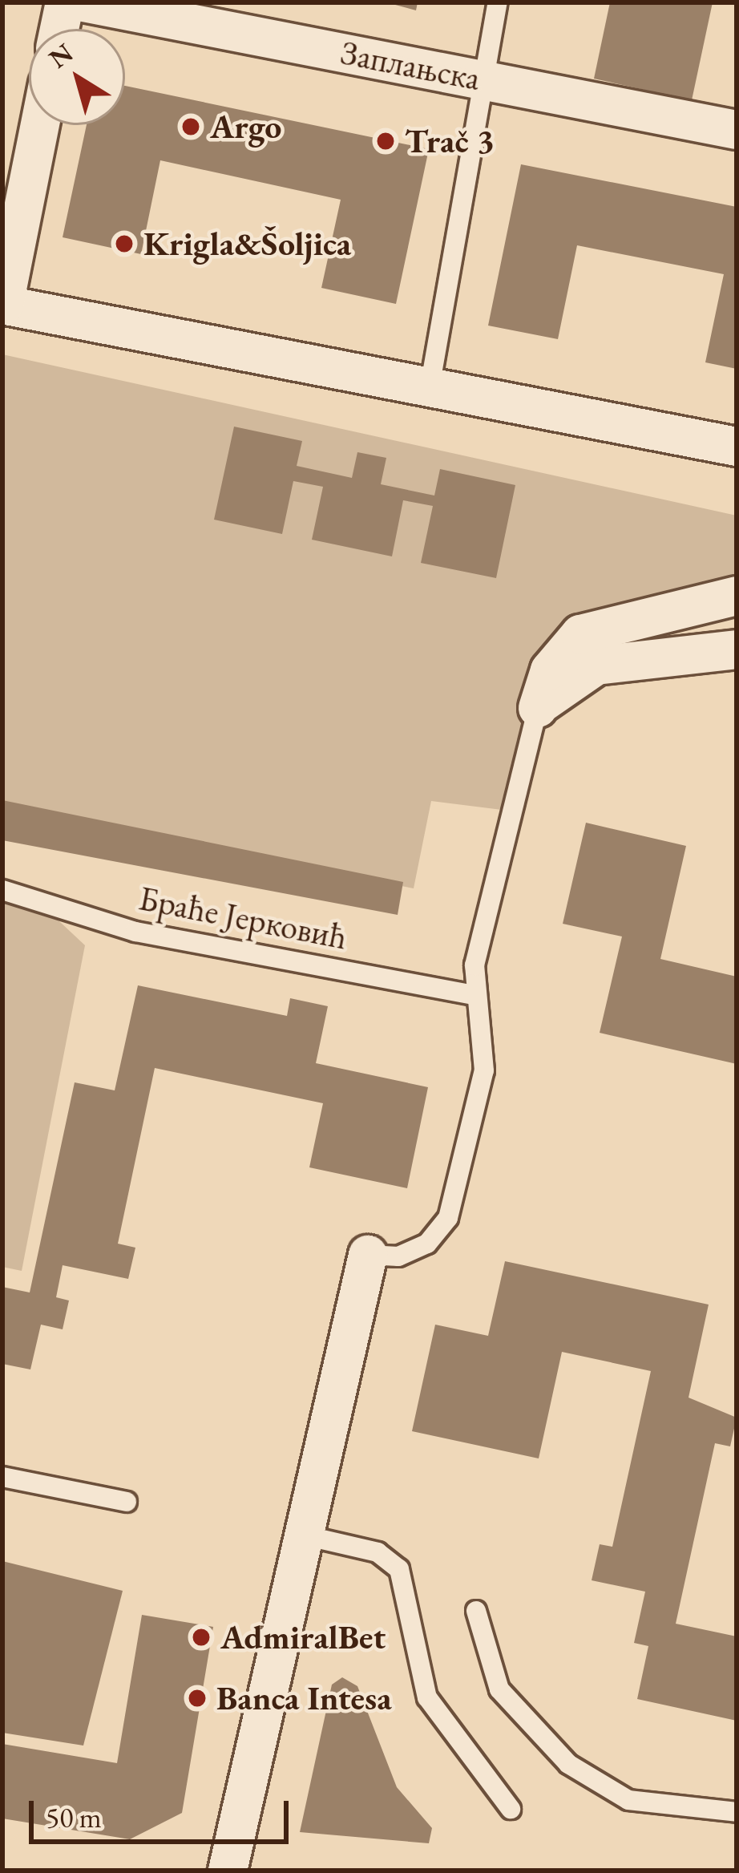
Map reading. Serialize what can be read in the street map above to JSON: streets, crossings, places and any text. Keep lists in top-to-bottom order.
{
  "streets": {
    "street": ["Заплањска"],
    "lane": ["Браће Јерковић"]
  },
  "places": [
    "Argo",
    "Trač 3",
    "Krigla&Šoljica",
    "AdmiralBet",
    "Banca Intesa"
  ],
  "scale_bar": "50 m",
  "north": "top left"
}
